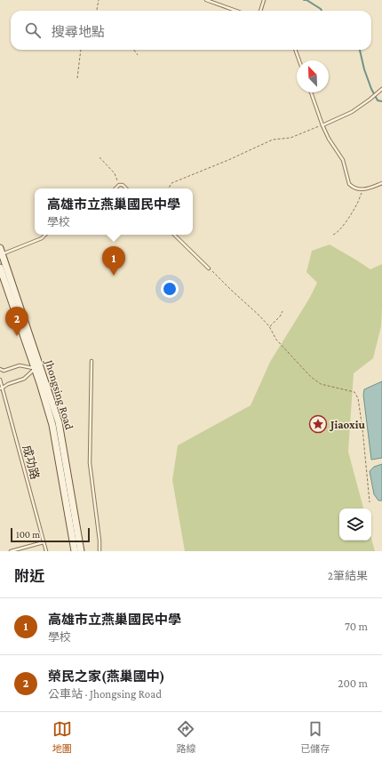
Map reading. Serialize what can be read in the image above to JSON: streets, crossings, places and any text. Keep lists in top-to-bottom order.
{
  "streets": {
    "main road": ["Jhongsing Road"],
    "lane": ["成功路"]
  },
  "places": {
    "place": ["Jiaoxiu"]
  },
  "scale_bar": "100 m",
  "north": "top left",
  "page": {
    "search": "搜尋地點",
    "popup": ["高雄市立燕巢國民中學", "學校"],
    "pins": ["1", "2"],
    "scale": "100 m",
    "heading": ["附近", "2筆結果"],
    "list": [
      {
        "mark": "1",
        "name": "高雄市立燕巢國民中學",
        "note": "學校",
        "value": "70 m"
      },
      {
        "mark": "2",
        "name": "榮民之家(燕巢國中)",
        "note": "公車站 · Jhongsing Road",
        "value": "200 m"
      }
    ],
    "nav": ["地圖", "路線", "已儲存"]
  }
}
